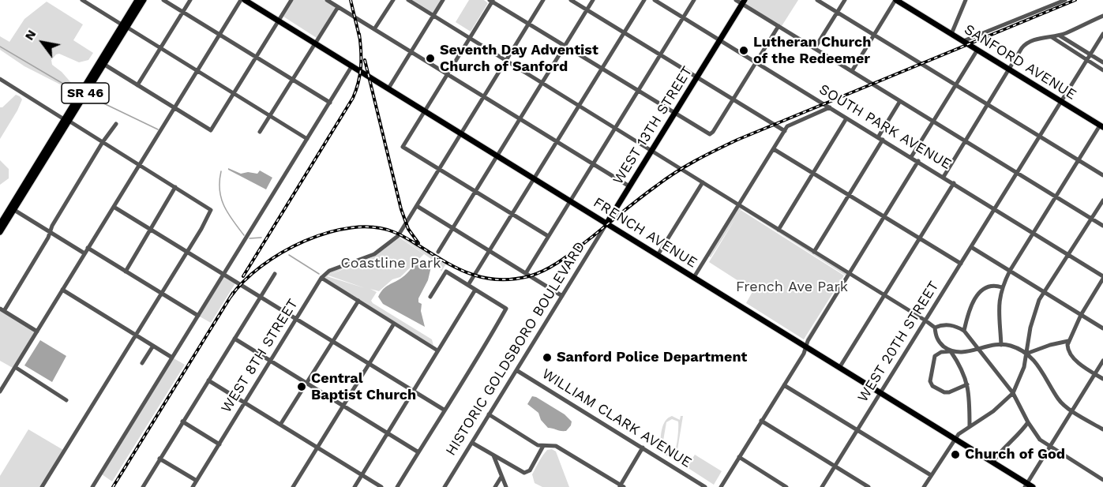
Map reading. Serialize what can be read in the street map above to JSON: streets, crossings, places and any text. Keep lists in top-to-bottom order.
{
  "streets": {
    "main road": [
      "SANFORD AVENUE",
      "SR 46",
      "WEST 13TH STREET",
      "FRENCH AVENUE"
    ],
    "street": [
      "SOUTH PARK AVENUE",
      "WEST 20TH STREET",
      "HISTORIC GOLDSBORO BOULEVARD",
      "WEST 8TH STREET",
      "WILLIAM CLARK AVENUE"
    ]
  },
  "crossings": [
    ["SANFORD AVENUE", "WEST 20TH STREET"],
    ["WEST 13TH STREET", "SOUTH PARK AVENUE"],
    ["WEST 13TH STREET", "FRENCH AVENUE"],
    ["WEST 13TH STREET", "HISTORIC GOLDSBORO BOULEVARD"],
    ["SOUTH PARK AVENUE", "WEST 20TH STREET"],
    ["FRENCH AVENUE", "WEST 20TH STREET"],
    ["FRENCH AVENUE", "HISTORIC GOLDSBORO BOULEVARD"],
    ["FRENCH AVENUE", "WEST 8TH STREET"],
    ["HISTORIC GOLDSBORO BOULEVARD", "WILLIAM CLARK AVENUE"]
  ],
  "parks": ["Coastline Park", "French Ave Park"],
  "places": [
    "Lutheran Church of the Redeemer",
    "Seventh Day Adventist Church of Sanford",
    "Sanford Police Department",
    "Central Baptist Church",
    "Church of God"
  ],
  "north": "top left"
}
